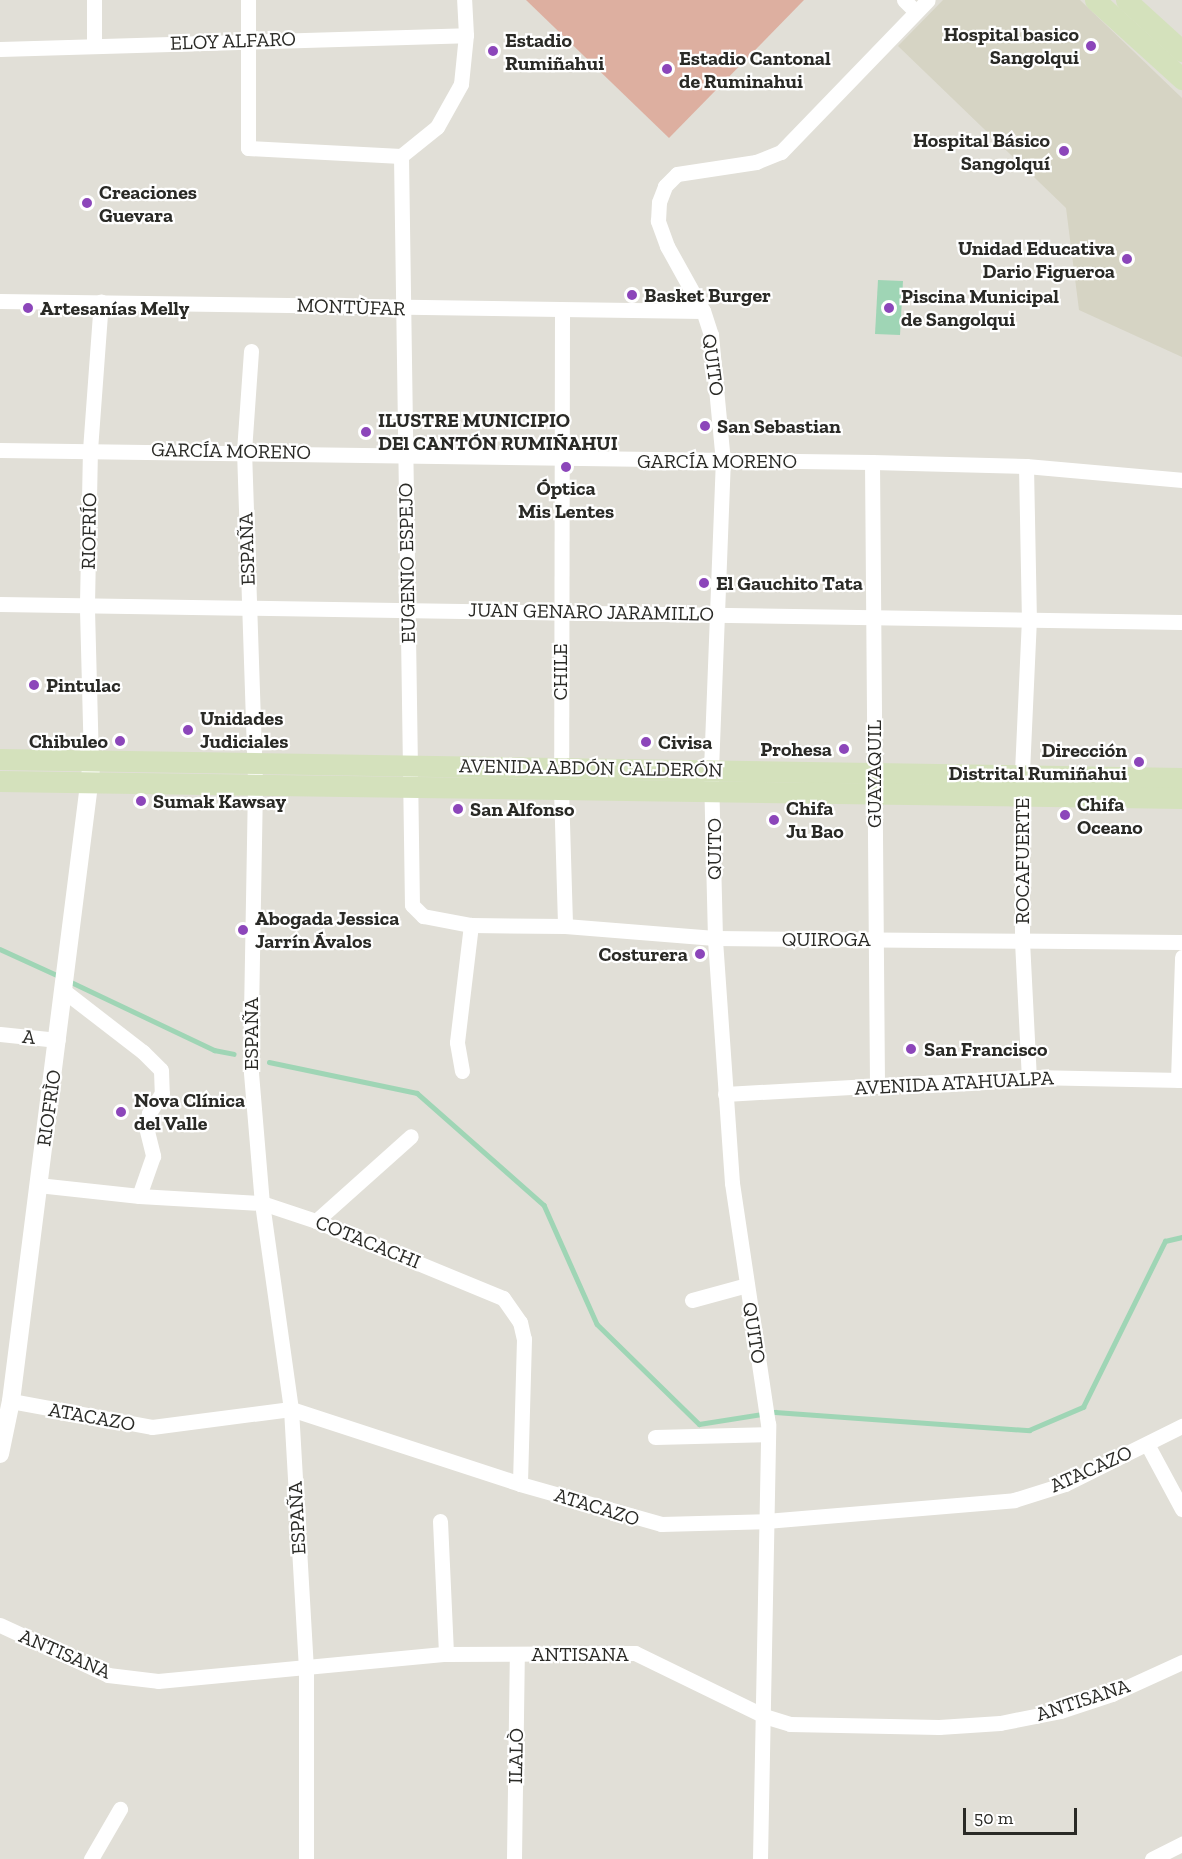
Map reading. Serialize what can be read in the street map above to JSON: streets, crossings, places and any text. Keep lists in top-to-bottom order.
{
  "streets": {
    "main road": ["AVENIDA ABDÓN CALDERÓN"],
    "street": [
      "ELOY ALFARO",
      "MONTÙFAR",
      "QUITO",
      "GARCÍA MORENO",
      "RIOFRÍO",
      "ESPAÑA",
      "EUGENIO ESPEJO",
      "JUAN GENARO JARAMILLO",
      "CHILE",
      "GUAYAQUIL",
      "ROCAFUERTE",
      "QUIROGA",
      "A",
      "AVENIDA ATAHUALPA",
      "RIOFRÌO",
      "COTACACHI",
      "ATACAZO",
      "ANTISANA",
      "ILALÒ"
    ]
  },
  "crossings": [
    ["MONTÙFAR", "QUITO"],
    ["MONTÙFAR", "RIOFRÍO"],
    ["MONTÙFAR", "EUGENIO ESPEJO"],
    ["MONTÙFAR", "CHILE"],
    ["QUITO", "GARCÍA MORENO"],
    ["QUITO", "JUAN GENARO JARAMILLO"],
    ["QUITO", "AVENIDA ABDÓN CALDERÓN"],
    ["QUITO", "QUIROGA"],
    ["QUITO", "AVENIDA ATAHUALPA"],
    ["QUITO", "ATACAZO"],
    ["QUITO", "ANTISANA"],
    ["GARCÍA MORENO", "RIOFRÍO"],
    ["GARCÍA MORENO", "ESPAÑA"],
    ["GARCÍA MORENO", "EUGENIO ESPEJO"],
    ["GARCÍA MORENO", "CHILE"],
    ["GARCÍA MORENO", "GUAYAQUIL"],
    ["GARCÍA MORENO", "ROCAFUERTE"],
    ["RIOFRÍO", "JUAN GENARO JARAMILLO"],
    ["RIOFRÍO", "AVENIDA ABDÓN CALDERÓN"],
    ["RIOFRÍO", "RIOFRÌO"],
    ["ESPAÑA", "JUAN GENARO JARAMILLO"],
    ["ESPAÑA", "AVENIDA ABDÓN CALDERÓN"],
    ["ESPAÑA", "COTACACHI"],
    ["ESPAÑA", "ATACAZO"],
    ["ESPAÑA", "ANTISANA"],
    ["EUGENIO ESPEJO", "JUAN GENARO JARAMILLO"],
    ["EUGENIO ESPEJO", "AVENIDA ABDÓN CALDERÓN"],
    ["EUGENIO ESPEJO", "QUIROGA"],
    ["JUAN GENARO JARAMILLO", "CHILE"],
    ["JUAN GENARO JARAMILLO", "GUAYAQUIL"],
    ["JUAN GENARO JARAMILLO", "ROCAFUERTE"],
    ["CHILE", "AVENIDA ABDÓN CALDERÓN"],
    ["CHILE", "QUIROGA"],
    ["AVENIDA ABDÓN CALDERÓN", "GUAYAQUIL"],
    ["AVENIDA ABDÓN CALDERÓN", "ROCAFUERTE"],
    ["AVENIDA ABDÓN CALDERÓN", "RIOFRÌO"],
    ["GUAYAQUIL", "QUIROGA"],
    ["GUAYAQUIL", "AVENIDA ATAHUALPA"],
    ["ROCAFUERTE", "QUIROGA"],
    ["ROCAFUERTE", "AVENIDA ATAHUALPA"],
    ["A", "RIOFRÌO"],
    ["RIOFRÌO", "COTACACHI"],
    ["RIOFRÌO", "ATACAZO"],
    ["COTACACHI", "ATACAZO"],
    ["ANTISANA", "ILALÒ"]
  ],
  "places": [
    "Hospital basico Sangolqui",
    "Estadio Rumiñahui",
    "Estadio Cantonal de Ruminahui",
    "Hospital Básico Sangolquí",
    "Creaciones Guevara",
    "Unidad Educativa Dario Figueroa",
    "Basket Burger",
    "Artesanías Melly",
    "Piscina Municipal de Sangolqui",
    "San Sebastian",
    "ILUSTRE MUNICIPIO DEl CANTÓN RUMIÑAHUI",
    "Óptica Mis Lentes",
    "El Gauchito Tata",
    "Pintulac",
    "Unidades Judiciales",
    "Chibuleo",
    "Civisa",
    "Prohesa",
    "Dirección Distrital Rumiñahui",
    "Sumak Kawsay",
    "San Alfonso",
    "Chifa Oceano",
    "Chifa Ju Bao",
    "Abogada Jessica Jarrín Ávalos",
    "Costurera",
    "San Francisco",
    "Nova Clínica del Valle"
  ],
  "scale_bar": "50 m"
}
